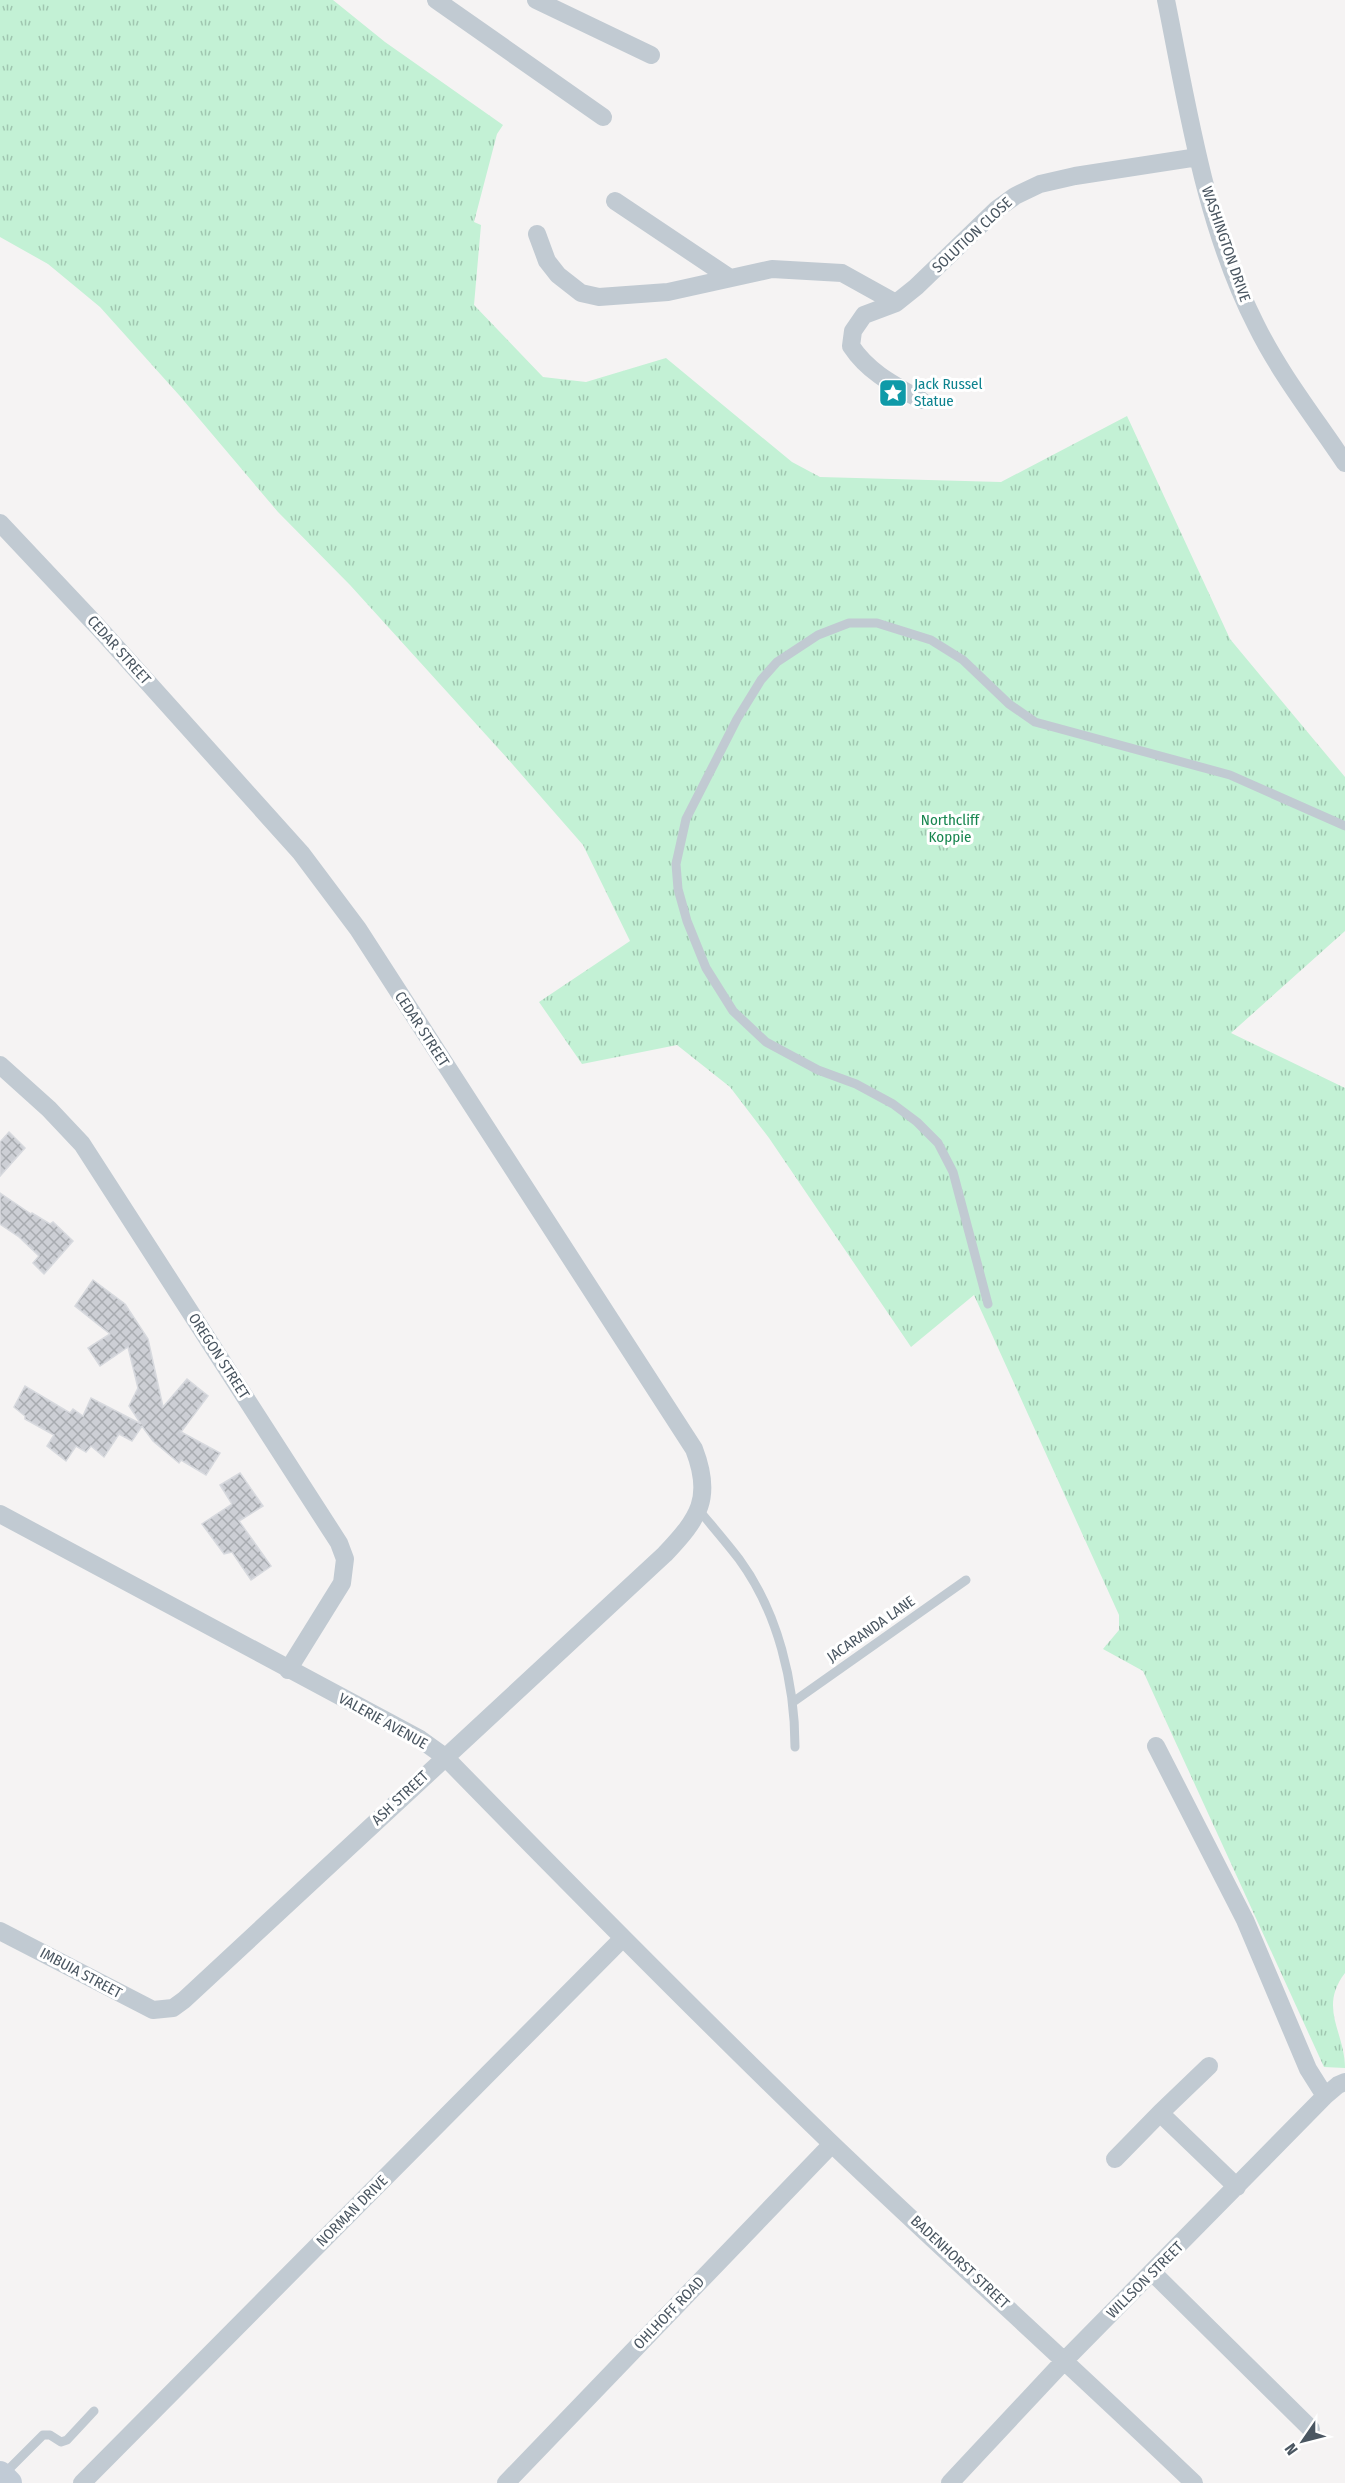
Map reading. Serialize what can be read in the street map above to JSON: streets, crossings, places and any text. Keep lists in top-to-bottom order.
{
  "streets": {
    "street": [
      "SOLUTION CLOSE",
      "WASHINGTON DRIVE",
      "CEDAR STREET",
      "OREGON STREET",
      "VALERIE AVENUE",
      "ASH STREET",
      "IMBUIA STREET",
      "NORMAN DRIVE",
      "BADENHORST STREET",
      "WILLSON STREET",
      "OHLHOFF ROAD"
    ],
    "lane": ["JACARANDA LANE"]
  },
  "crossings": [
    ["SOLUTION CLOSE", "WASHINGTON DRIVE"],
    ["CEDAR STREET", "ASH STREET"],
    ["OREGON STREET", "VALERIE AVENUE"],
    ["VALERIE AVENUE", "ASH STREET"],
    ["VALERIE AVENUE", "NORMAN DRIVE"],
    ["VALERIE AVENUE", "BADENHORST STREET"],
    ["ASH STREET", "IMBUIA STREET"],
    ["BADENHORST STREET", "WILLSON STREET"],
    ["BADENHORST STREET", "OHLHOFF ROAD"]
  ],
  "parks": ["Northcliff Koppie"],
  "places": {
    "place": ["Jack Russel Statue"]
  },
  "north": "bottom left"
}
